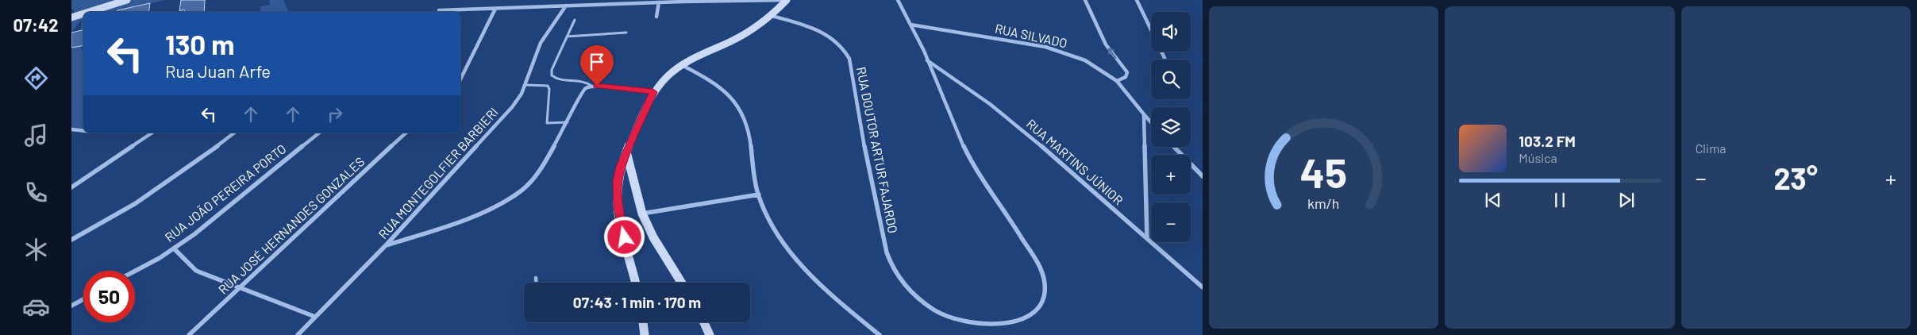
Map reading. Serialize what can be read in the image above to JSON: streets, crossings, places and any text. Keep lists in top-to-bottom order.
{
  "streets": {
    "street": [
      "RUA SILVADO",
      "RUA DOUTOR ARTUR FAJARDO",
      "RUA MARTINS JÚNIOR",
      "RUA MONTEGOLFIER BARBIERI",
      "RUA JOÃO PEREIRA PORTO",
      "RUA JOSÉ HERNANDES GONZALES"
    ]
  },
  "crossings": [
    ["RUA SILVADO", "RUA DOUTOR ARTUR FAJARDO"],
    ["RUA DOUTOR ARTUR FAJARDO", "RUA MARTINS JÚNIOR"]
  ],
  "page": {
    "tabs": "07:42",
    "tile": "Clima",
    "map_buttons": ["+", "−"],
    "turn": ["130 m", "Rua Juan Arfe"],
    "song": ["103.2 FM", "Música"],
    "heat": ["−", "23°", "+"],
    "limit": "50",
    "trip": "07:43 · 1 min · 170 m",
    "gauge": ["45", "km/h"]
  }
}
